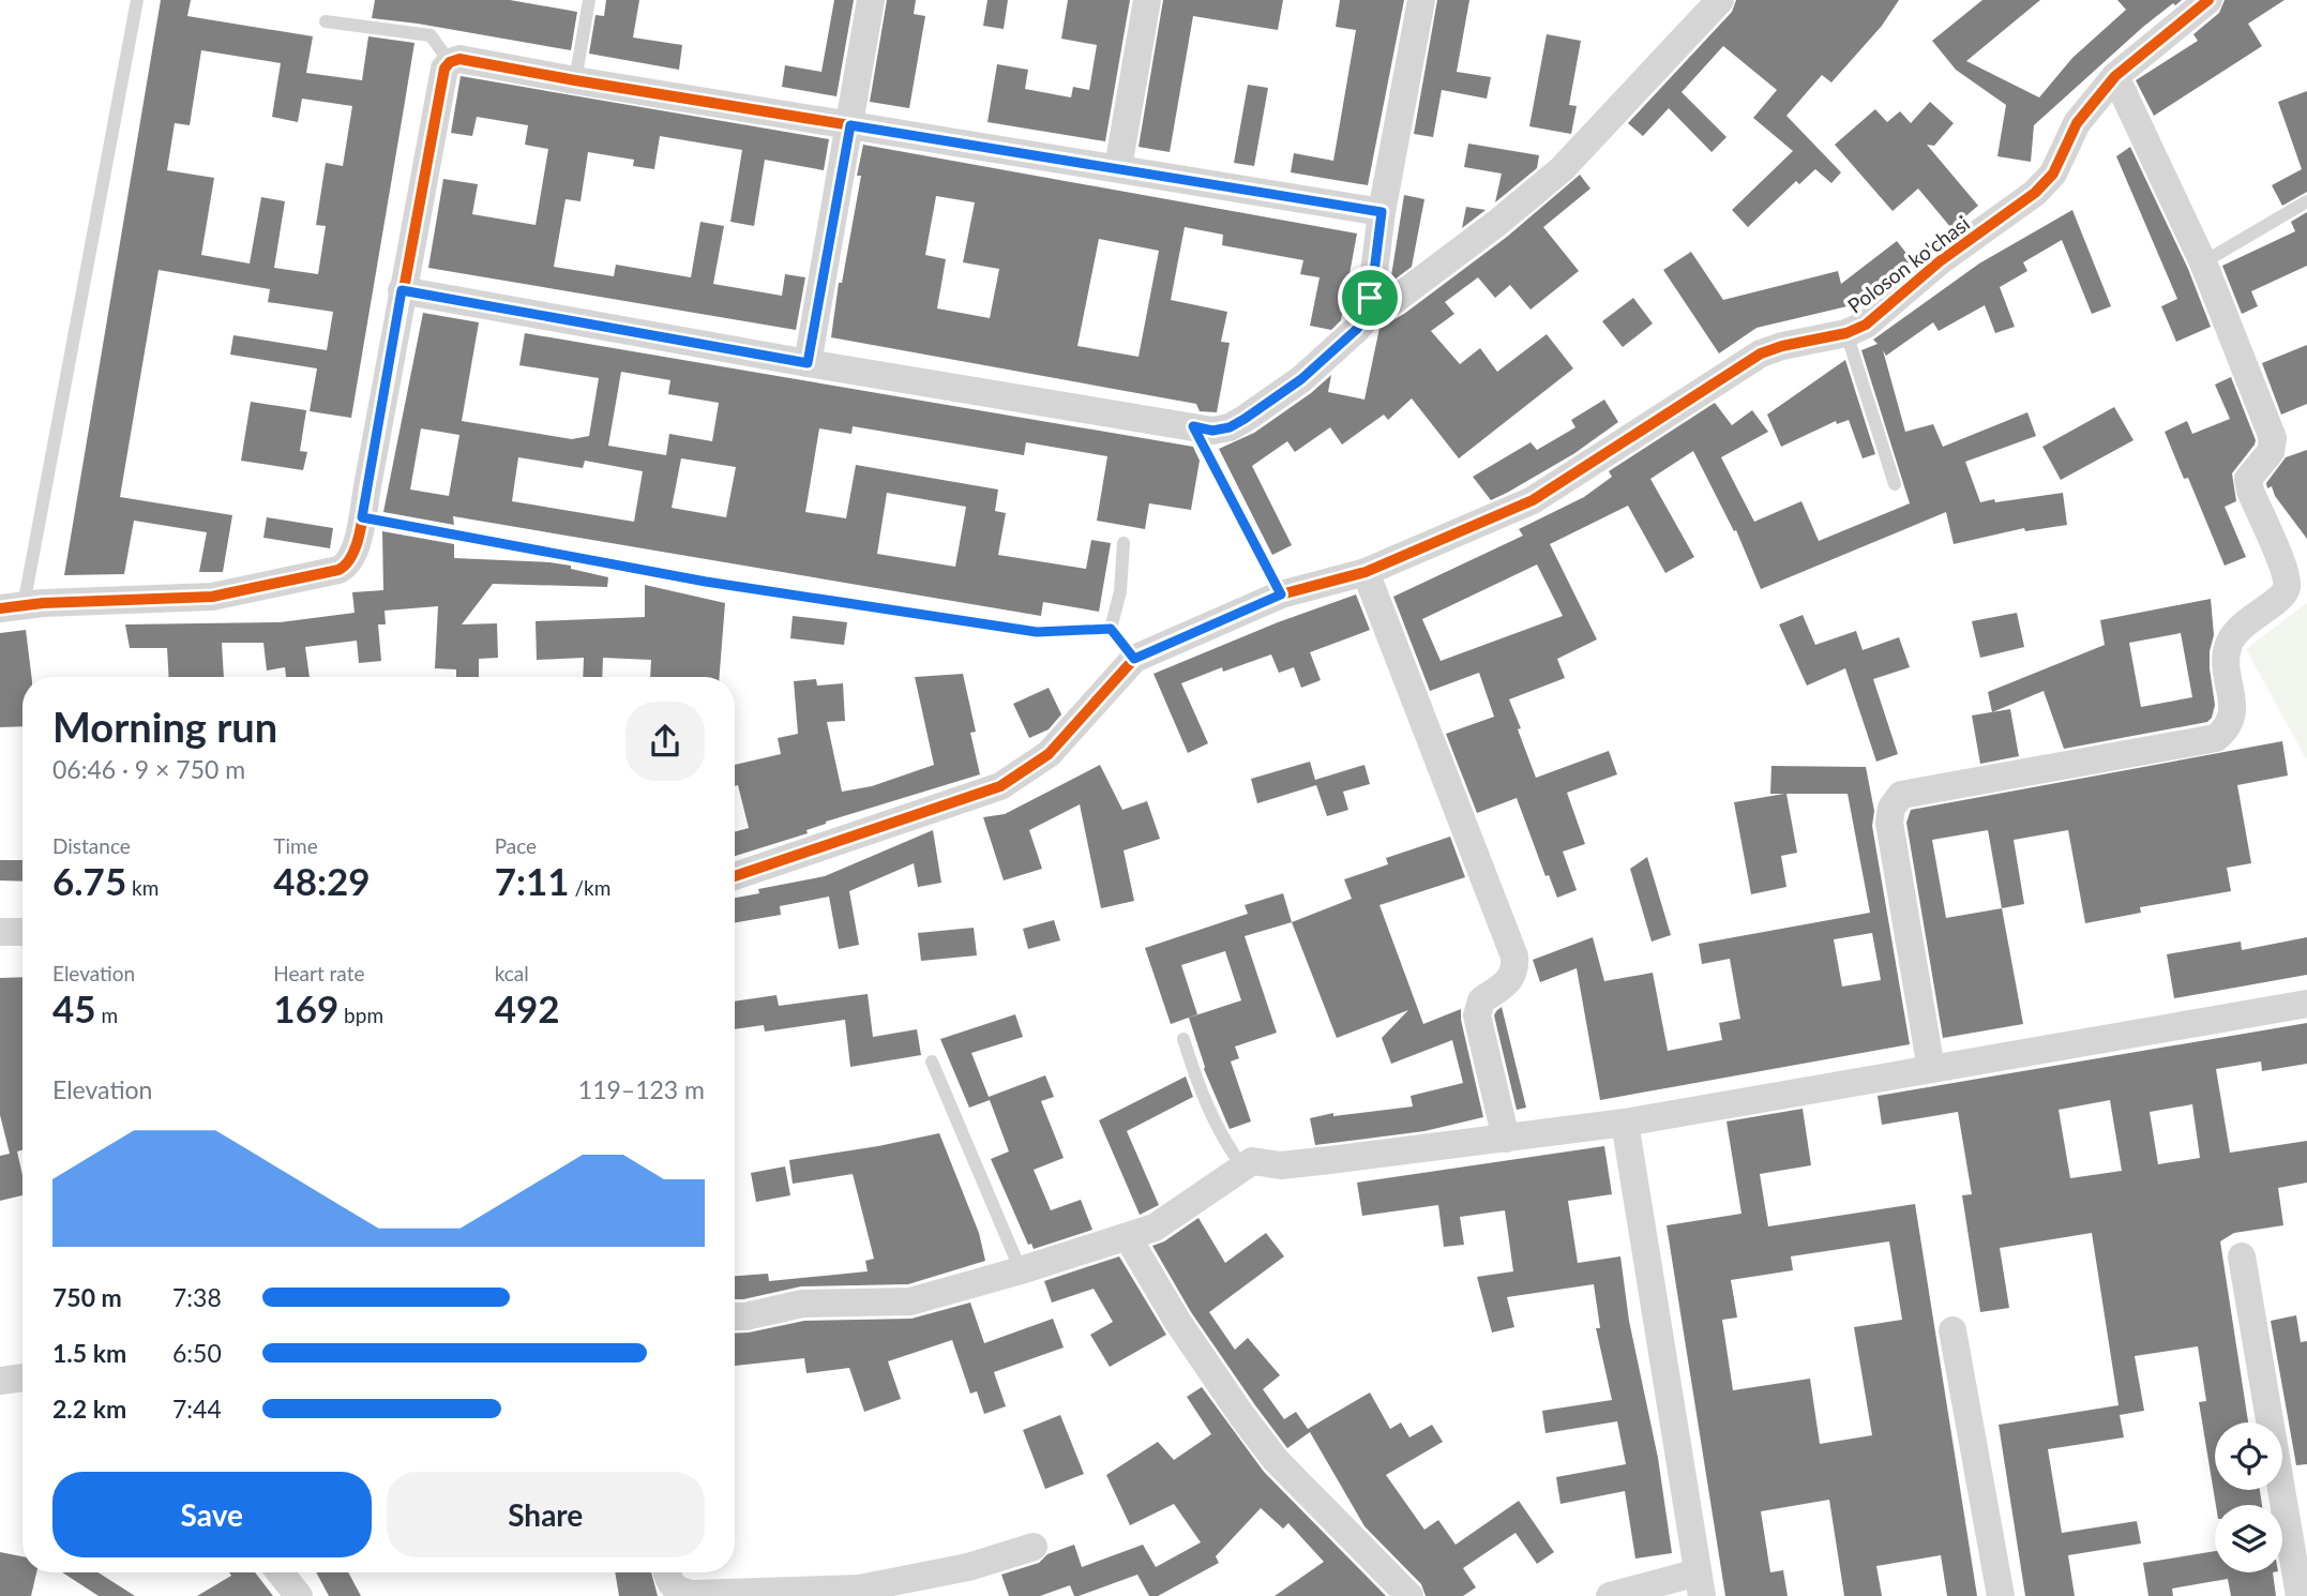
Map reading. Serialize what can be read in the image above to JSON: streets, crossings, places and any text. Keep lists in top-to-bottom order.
{
  "streets": {
    "street": ["Poloson ko'chasi"]
  },
  "page": {
    "heading": ["Morning run", "06:46 · 9 × 750 m"],
    "stats": [
      ["Distance", "6.75 km"],
      ["Time", "48:29"],
      ["Pace", "7:11 /km"],
      ["Elevation", "45 m"],
      ["Heart rate", "169 bpm"],
      ["kcal", "492"]
    ],
    "chart": ["Elevation", "119–123 m"],
    "list": [
      {
        "name": "750 m",
        "note": "7:38"
      },
      {
        "name": "1.5 km",
        "note": "6:50"
      },
      {
        "name": "2.2 km",
        "note": "7:44"
      }
    ],
    "buttons": ["Save", "Share"]
  }
}
